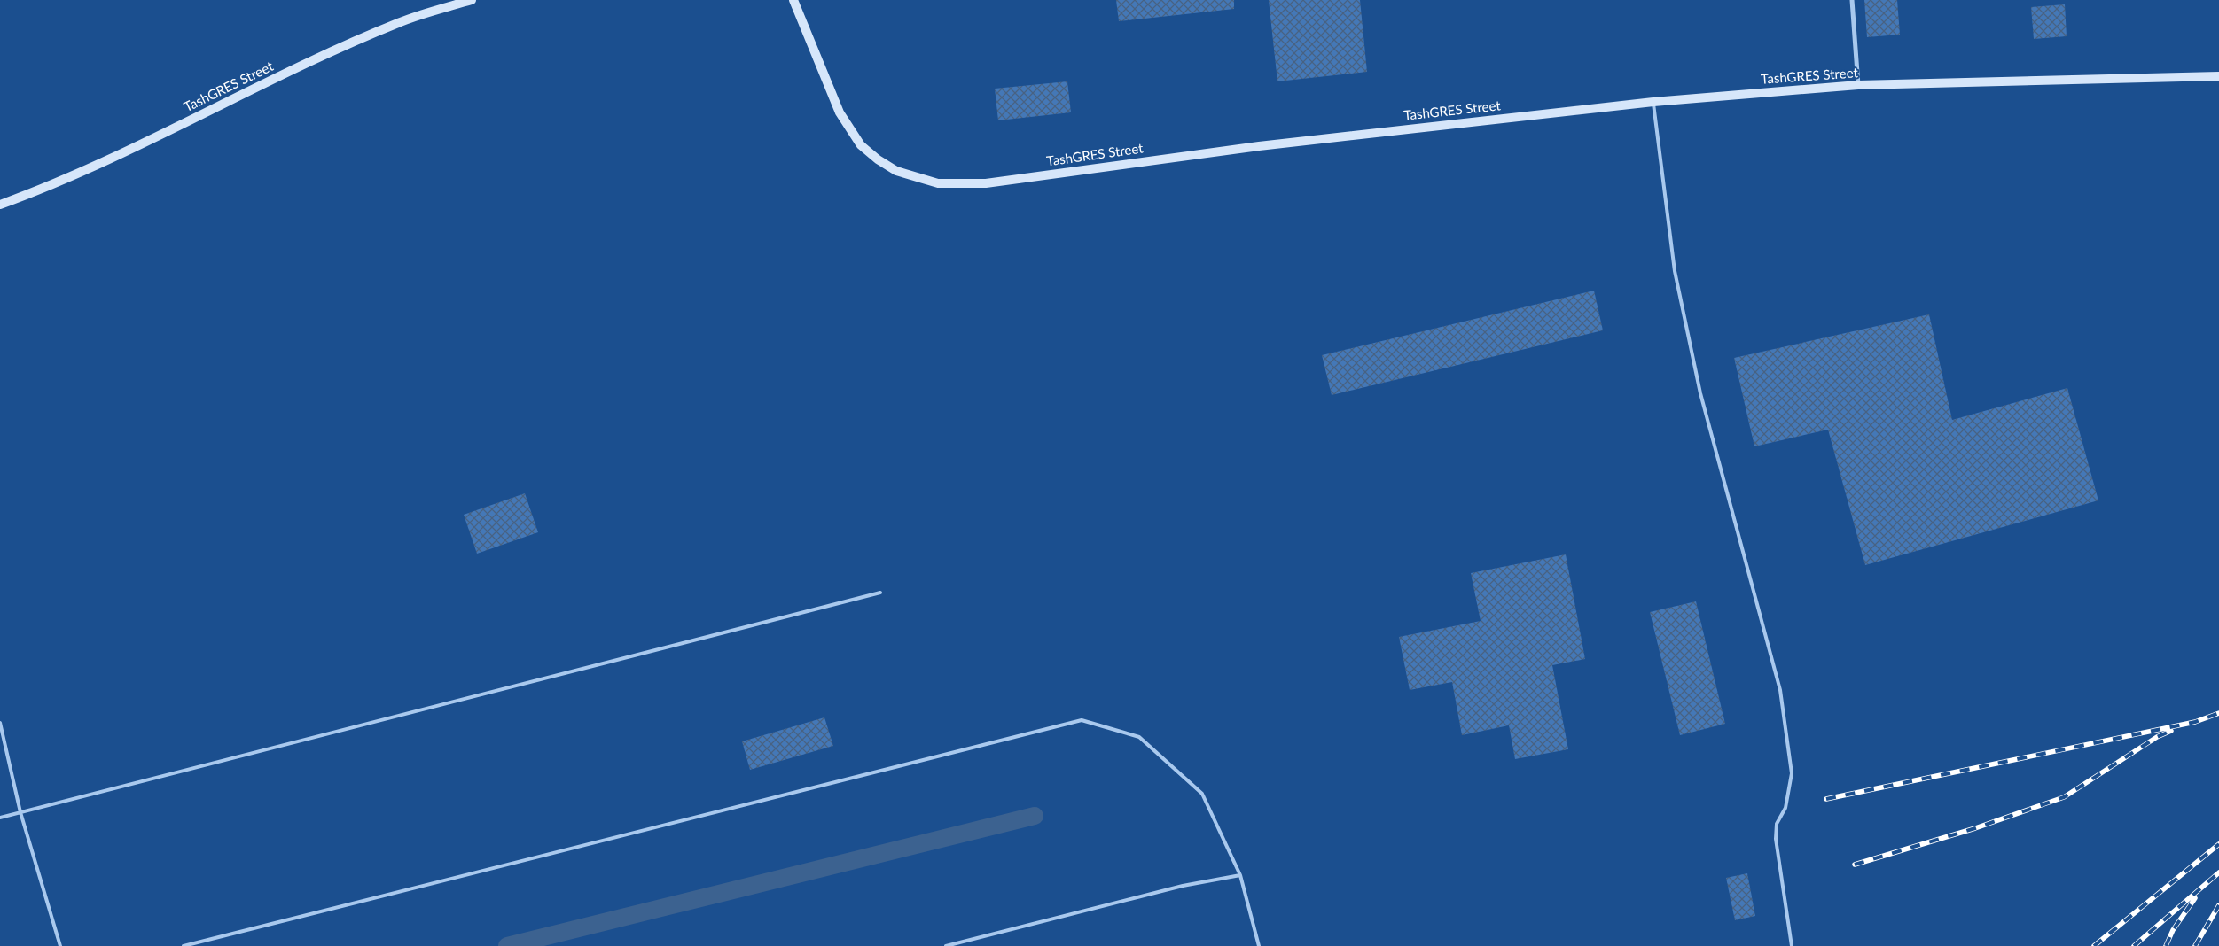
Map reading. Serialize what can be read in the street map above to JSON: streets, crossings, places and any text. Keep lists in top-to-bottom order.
{
  "streets": {
    "main road": ["TashGRES Street"]
  }
}
